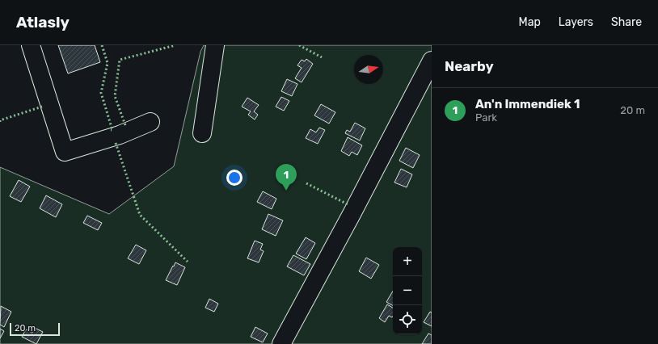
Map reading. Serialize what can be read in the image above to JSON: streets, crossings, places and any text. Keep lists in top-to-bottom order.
{
  "scale_bar": "20 m",
  "north": "right",
  "page": {
    "header": "Atlasly",
    "nav": ["Map", "Layers", "Share"],
    "heading": "Nearby",
    "list": [
      {
        "mark": "1",
        "name": "An'n Immendiek 1",
        "note": "Park",
        "value": "20 m"
      }
    ],
    "pins": "1",
    "map_buttons": ["+", "−"],
    "scale": "20 m"
  }
}
